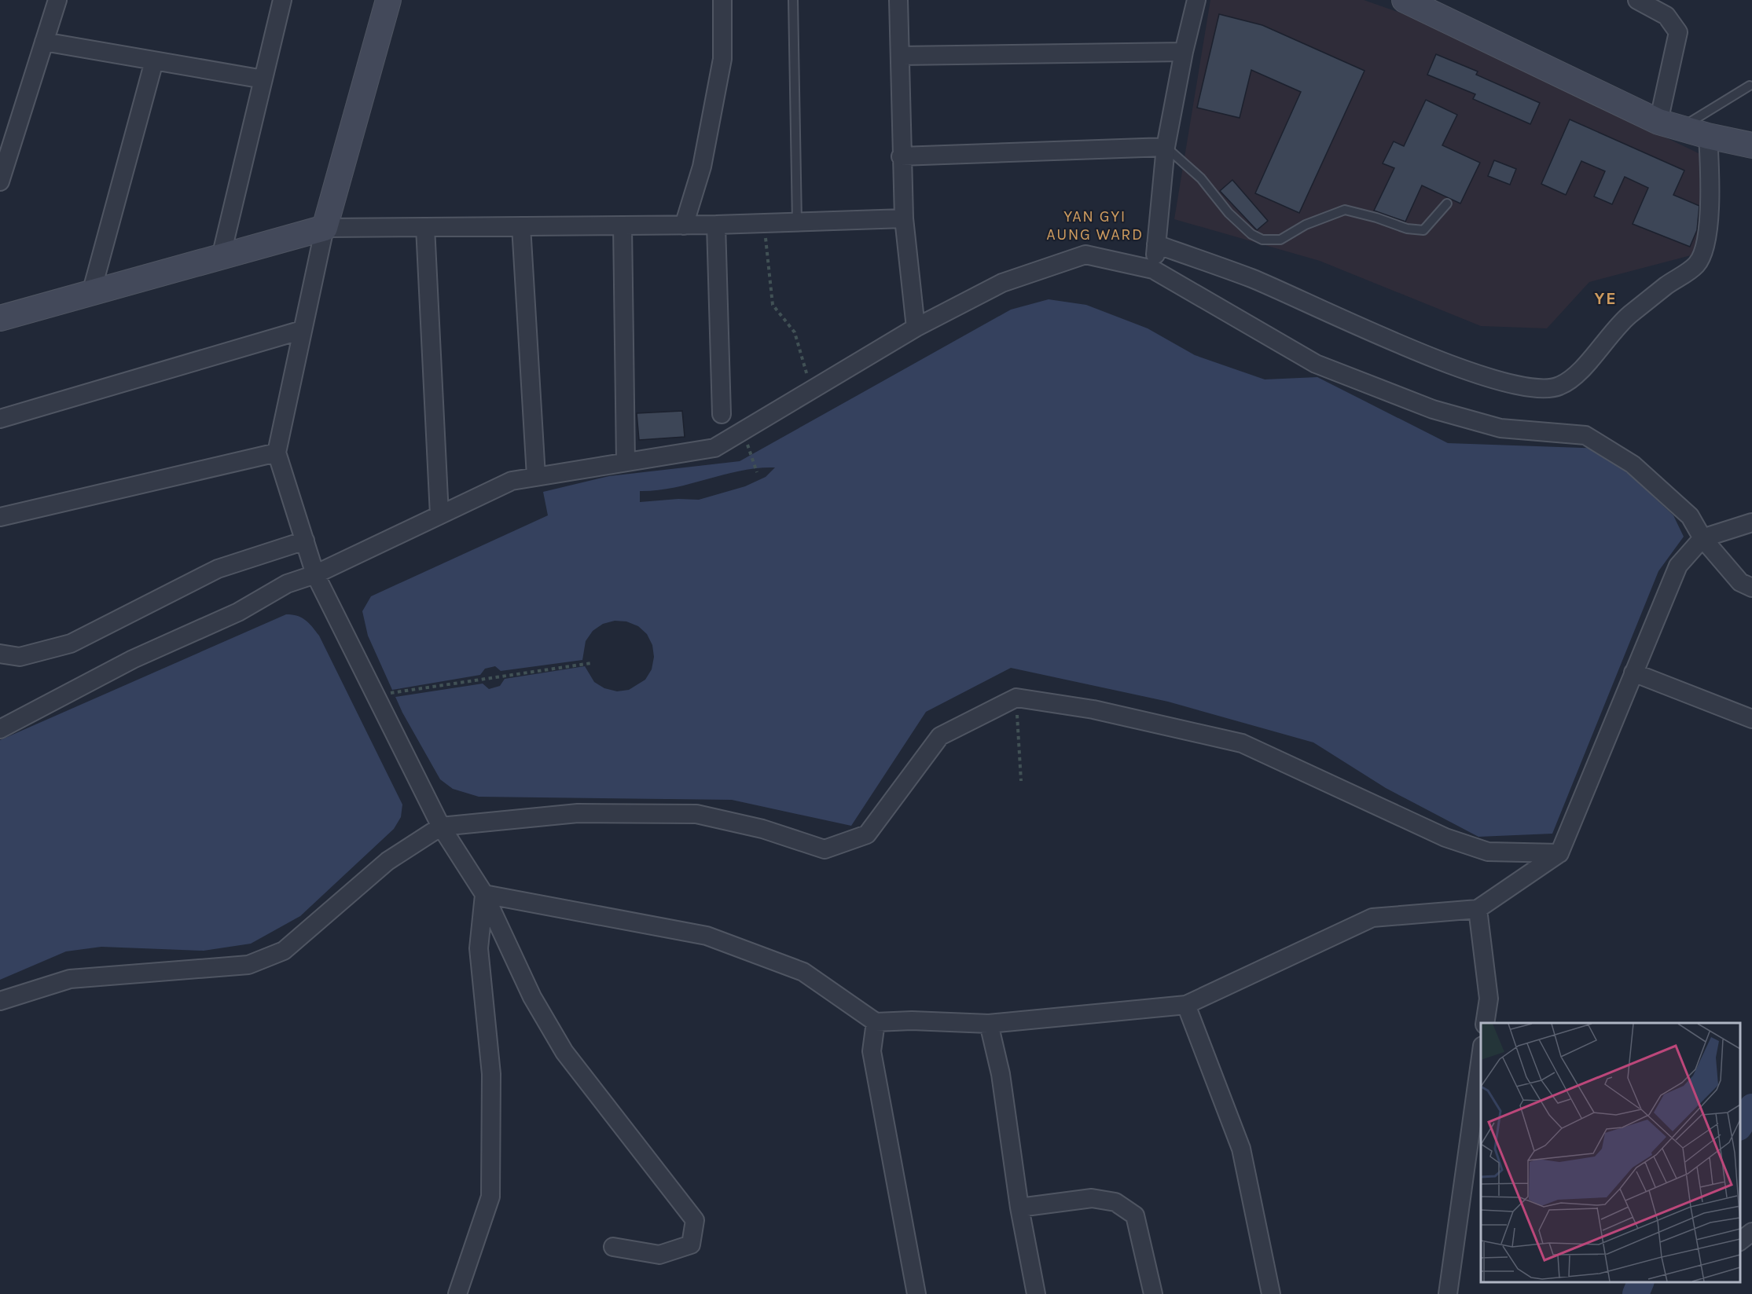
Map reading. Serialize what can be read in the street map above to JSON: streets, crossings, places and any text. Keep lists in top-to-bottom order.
{
  "districts": ["YAN GYI AUNG WARD", "YE"]
}
